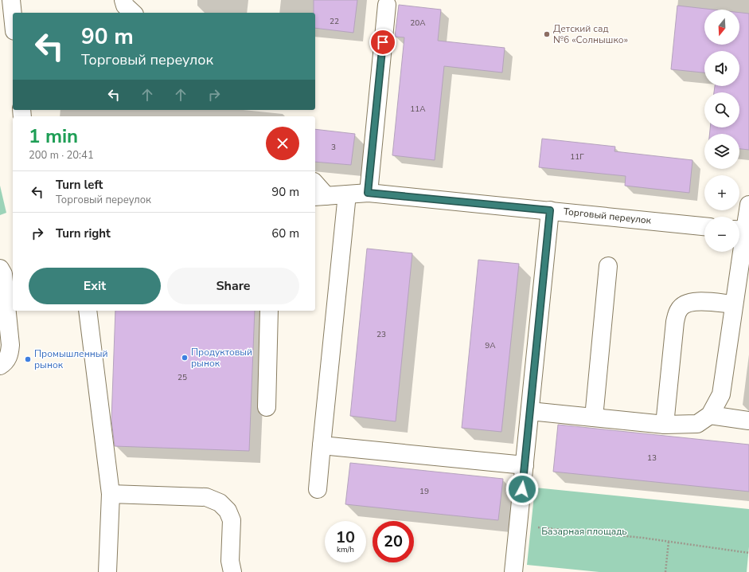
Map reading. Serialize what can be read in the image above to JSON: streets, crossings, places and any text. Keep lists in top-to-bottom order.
{
  "streets": {
    "lane": ["Торговый переулок"]
  },
  "parks": ["Базарная площадь"],
  "places": ["Детский сад №6 «Солнышко»", "Продуктовый рынок", "Промышленный рынок"],
  "house_numbers": [
    "22",
    "20А",
    "11А",
    "3",
    "11Г",
    "23",
    "9А",
    "25",
    "13",
    "19"
  ],
  "north": "bottom",
  "page": {
    "map_buttons": ["+", "−"],
    "turn": ["90 m", "Торговый переулок"],
    "heading": ["1 min", "200 m · 20:41"],
    "list": [
      {
        "name": "Turn left",
        "note": "Торговый переулок",
        "value": "90 m"
      },
      {
        "name": "Turn right",
        "value": "60 m"
      }
    ],
    "buttons": ["Exit", "Share"],
    "speed": "10 km/h",
    "limit": "20"
  }
}
